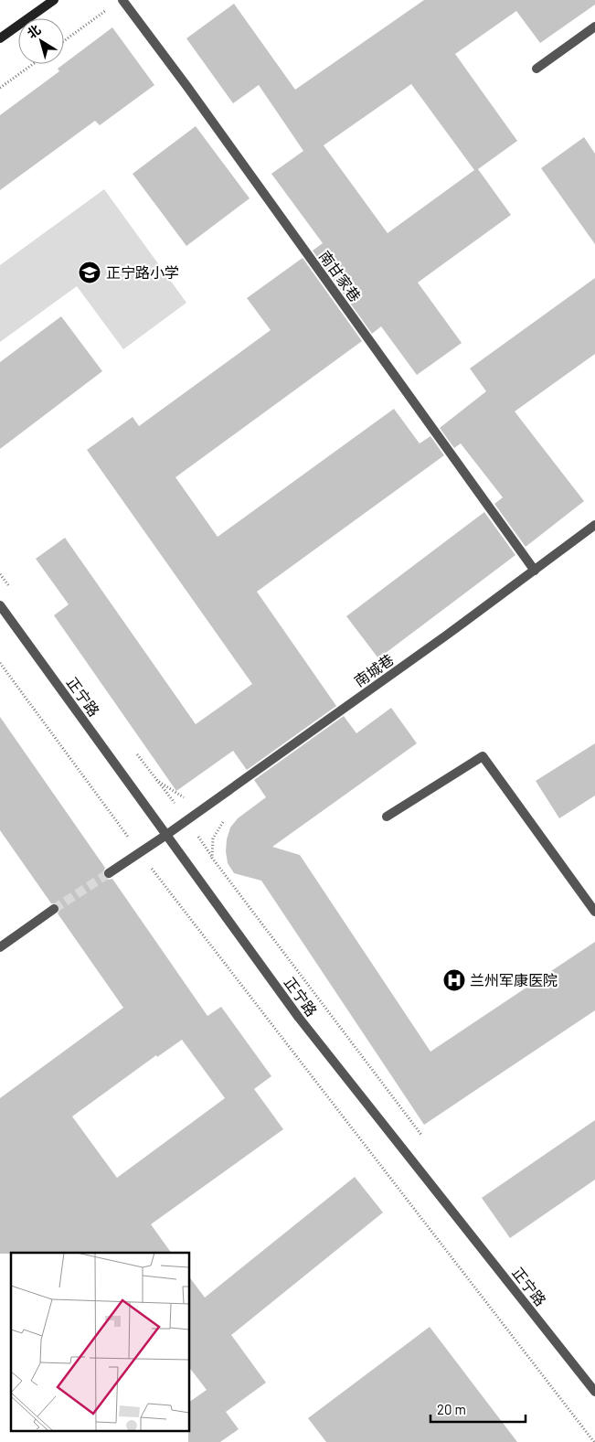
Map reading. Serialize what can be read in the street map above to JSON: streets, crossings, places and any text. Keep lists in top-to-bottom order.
{
  "streets": {
    "street": ["南甘家巷", "南城巷", "正宁路"]
  },
  "crossings": [
    ["南甘家巷", "南城巷"],
    ["南城巷", "正宁路"]
  ],
  "places": {
    "school or university": ["正宁路小学"],
    "hospital": ["兰州军康医院"]
  },
  "scale_bar": "20 m",
  "north": "top left"
}
